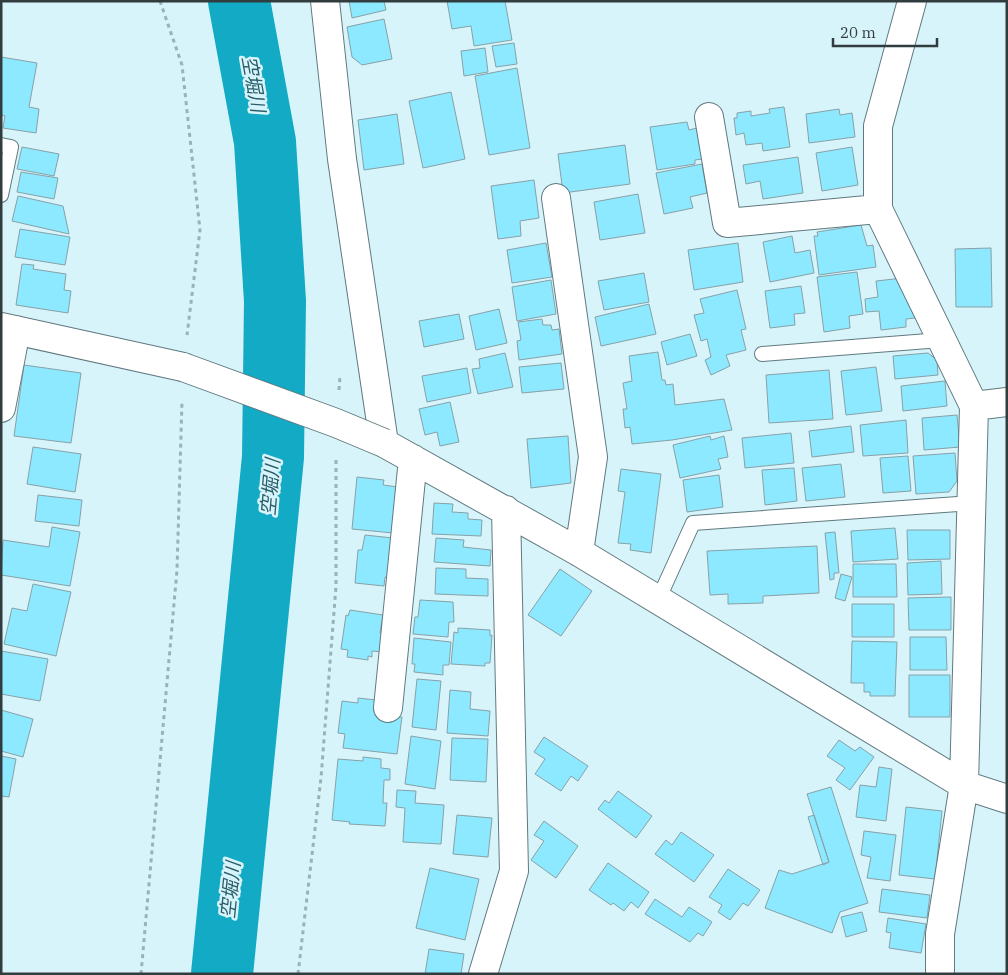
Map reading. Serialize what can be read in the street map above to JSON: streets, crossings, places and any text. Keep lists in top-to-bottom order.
{
  "water": ["空堀川"],
  "scale_bar": "20 m"
}
